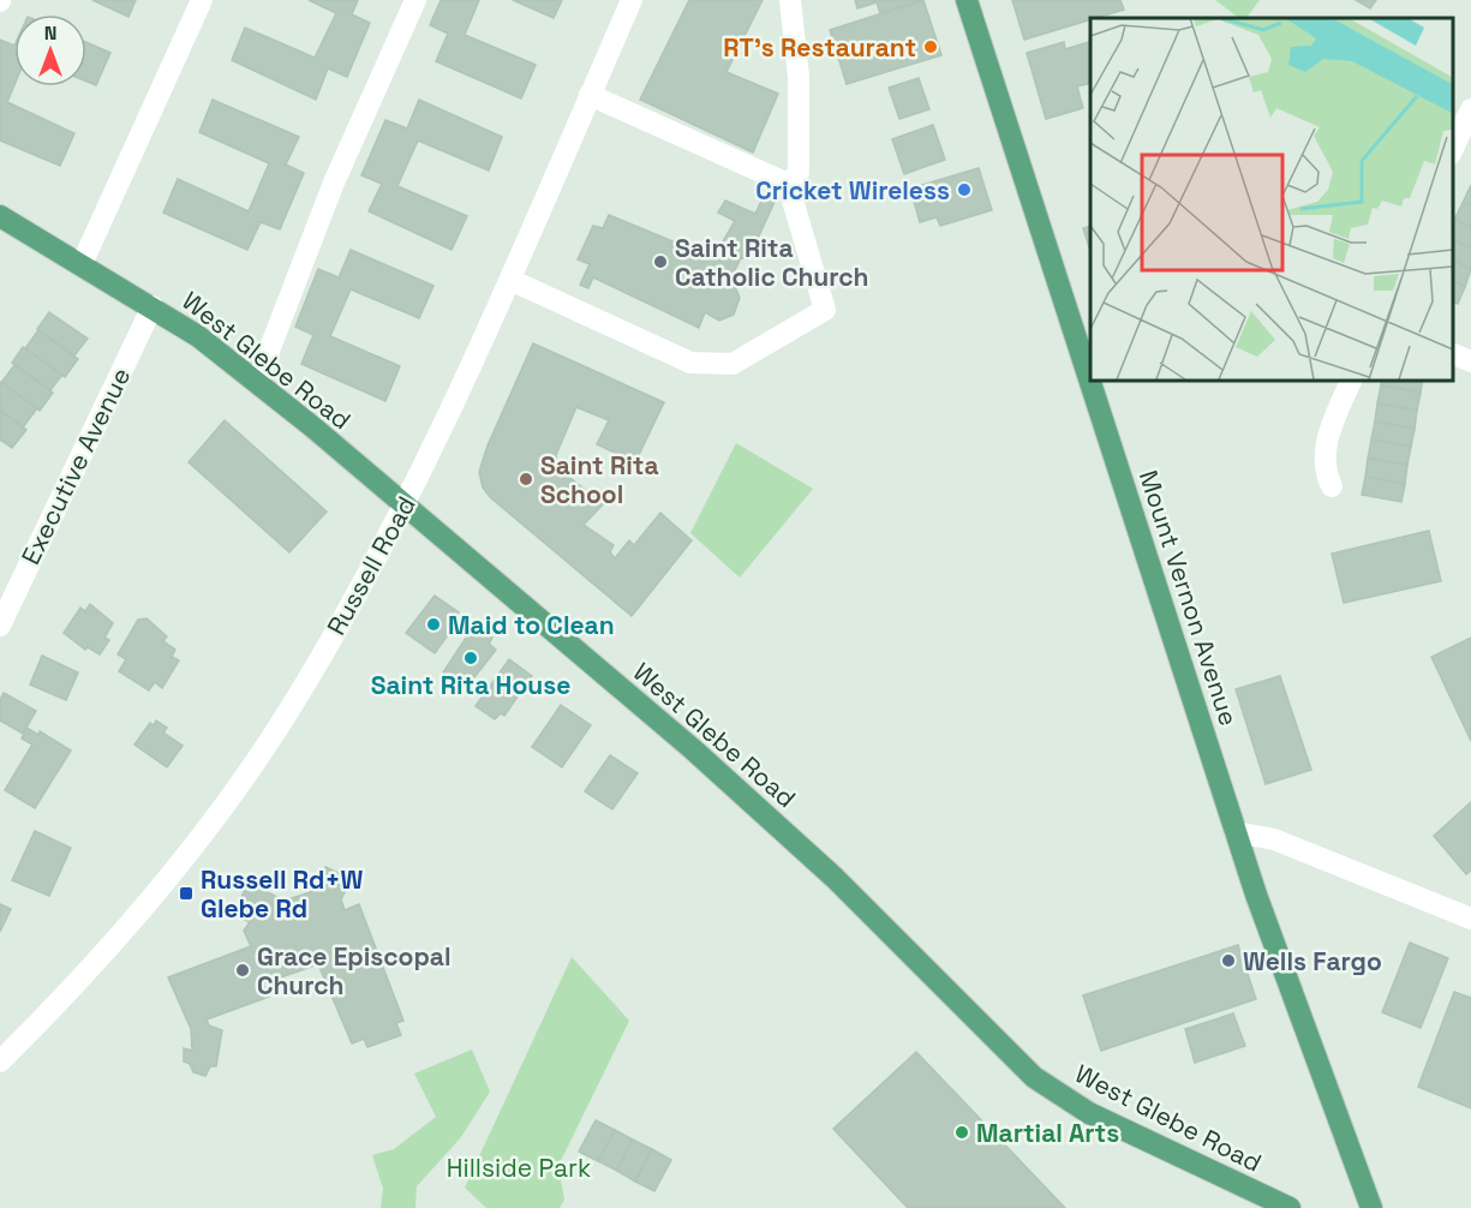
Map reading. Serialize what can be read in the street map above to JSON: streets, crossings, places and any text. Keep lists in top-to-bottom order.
{
  "streets": {
    "main road": ["West Glebe Road", "Mount Vernon Avenue"],
    "street": ["Executive Avenue", "Russell Road"]
  },
  "crossings": [
    ["West Glebe Road", "Executive Avenue"],
    ["West Glebe Road", "Russell Road"]
  ],
  "parks": ["Hillside Park"],
  "places": {
    "other": [
      "RT's Restaurant",
      "Cricket Wireless",
      "Saint Rita Catholic Church",
      "Saint Rita School",
      "Maid to Clean",
      "Saint Rita House",
      "Wells Fargo",
      "Grace Episcopal Church",
      "Martial Arts"
    ],
    "transit": ["Russell Rd+W Glebe Rd"]
  },
  "north": "top"
}
